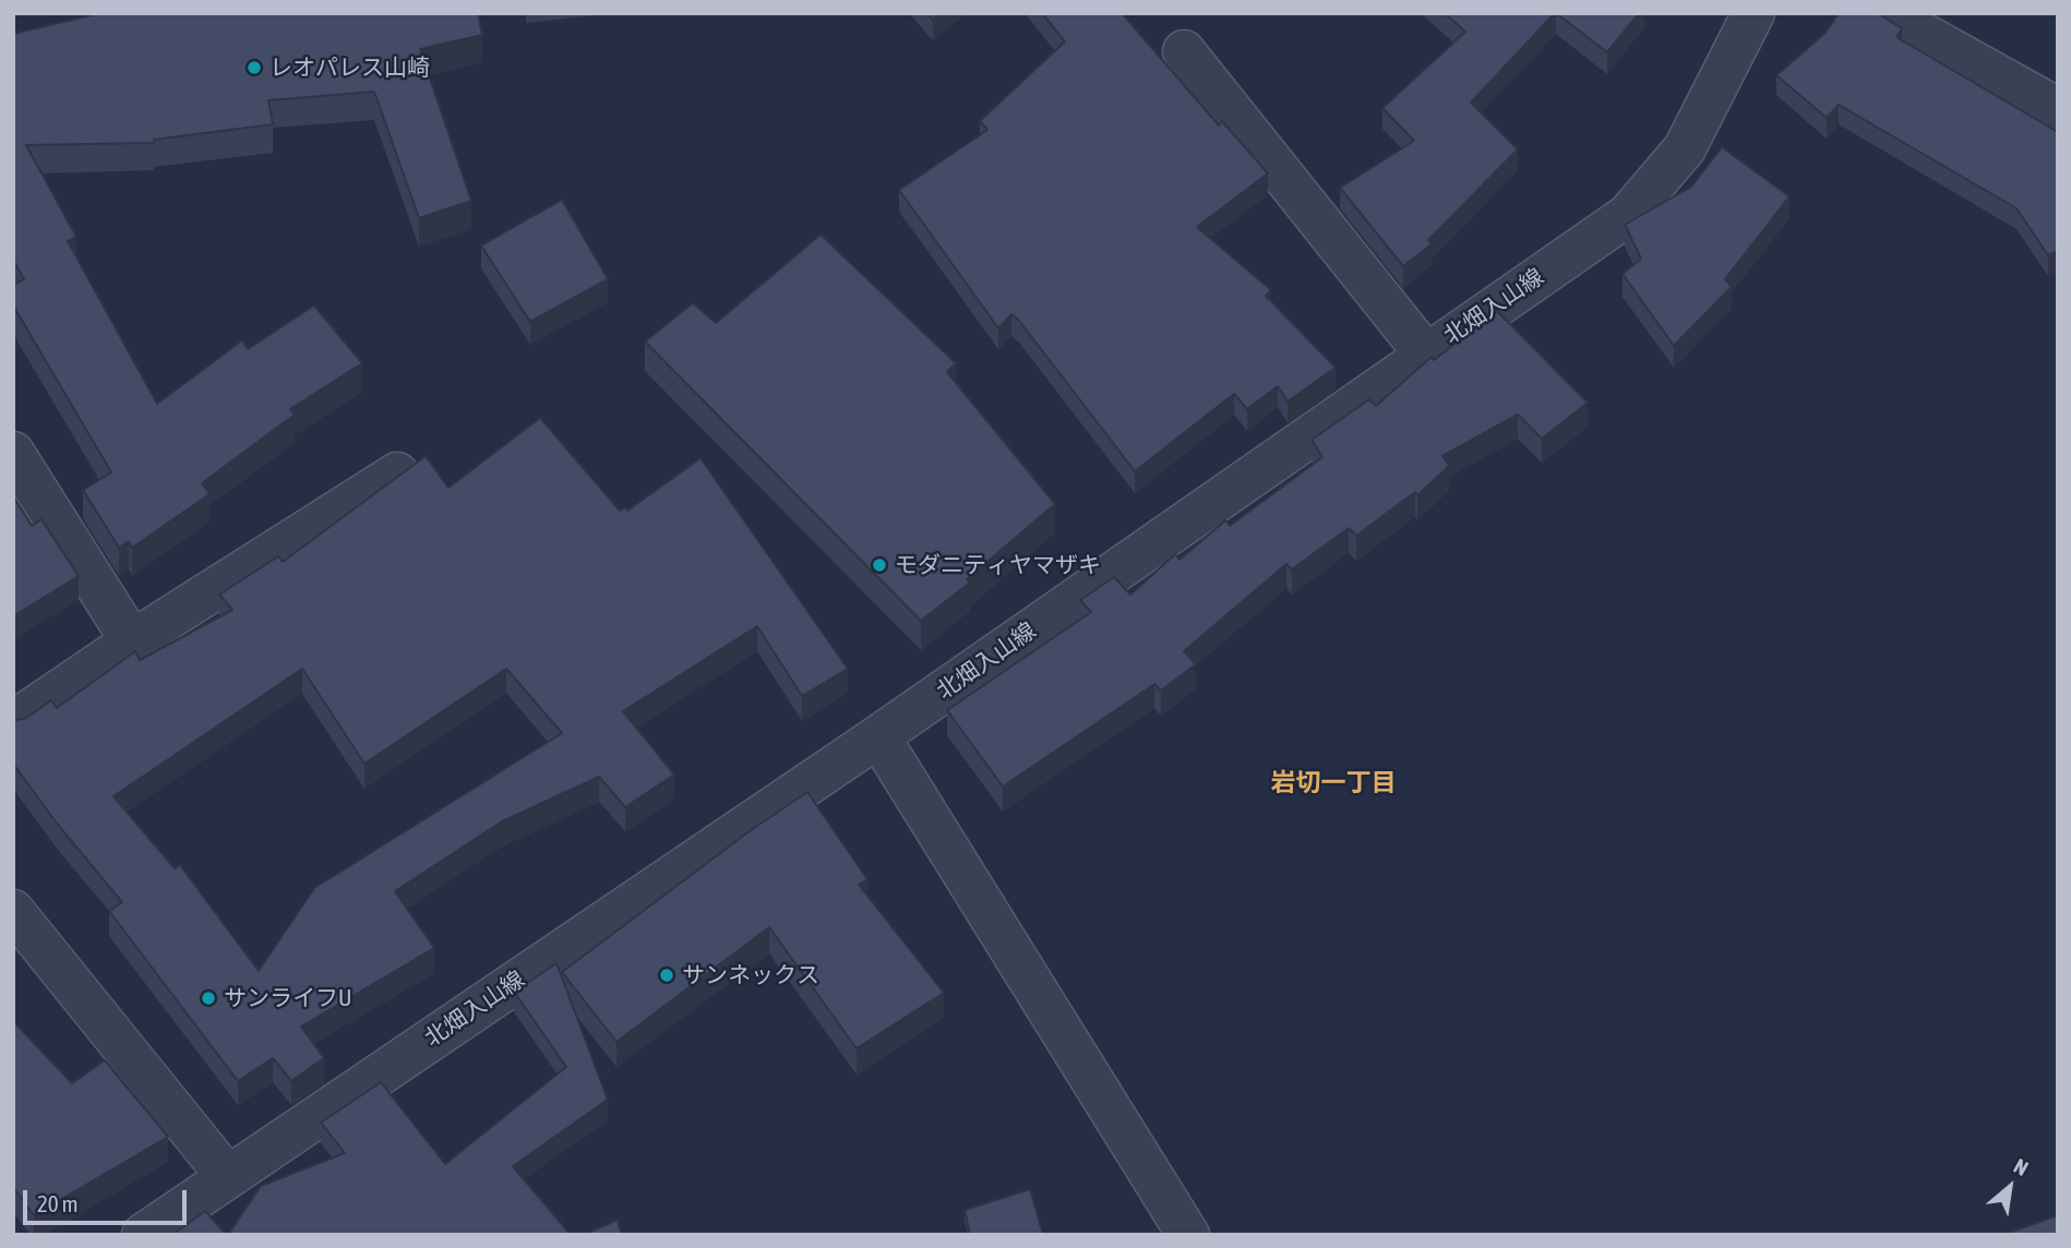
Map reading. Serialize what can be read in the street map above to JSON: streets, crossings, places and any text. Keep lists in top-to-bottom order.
{
  "streets": {
    "street": ["北畑入山線"]
  },
  "districts": ["岩切一丁目"],
  "places": [
    "レオパレス山崎",
    "モダニティヤマザキ",
    "サンネックス",
    "サンライフU"
  ],
  "scale_bar": "20 m",
  "north": "top right"
}
